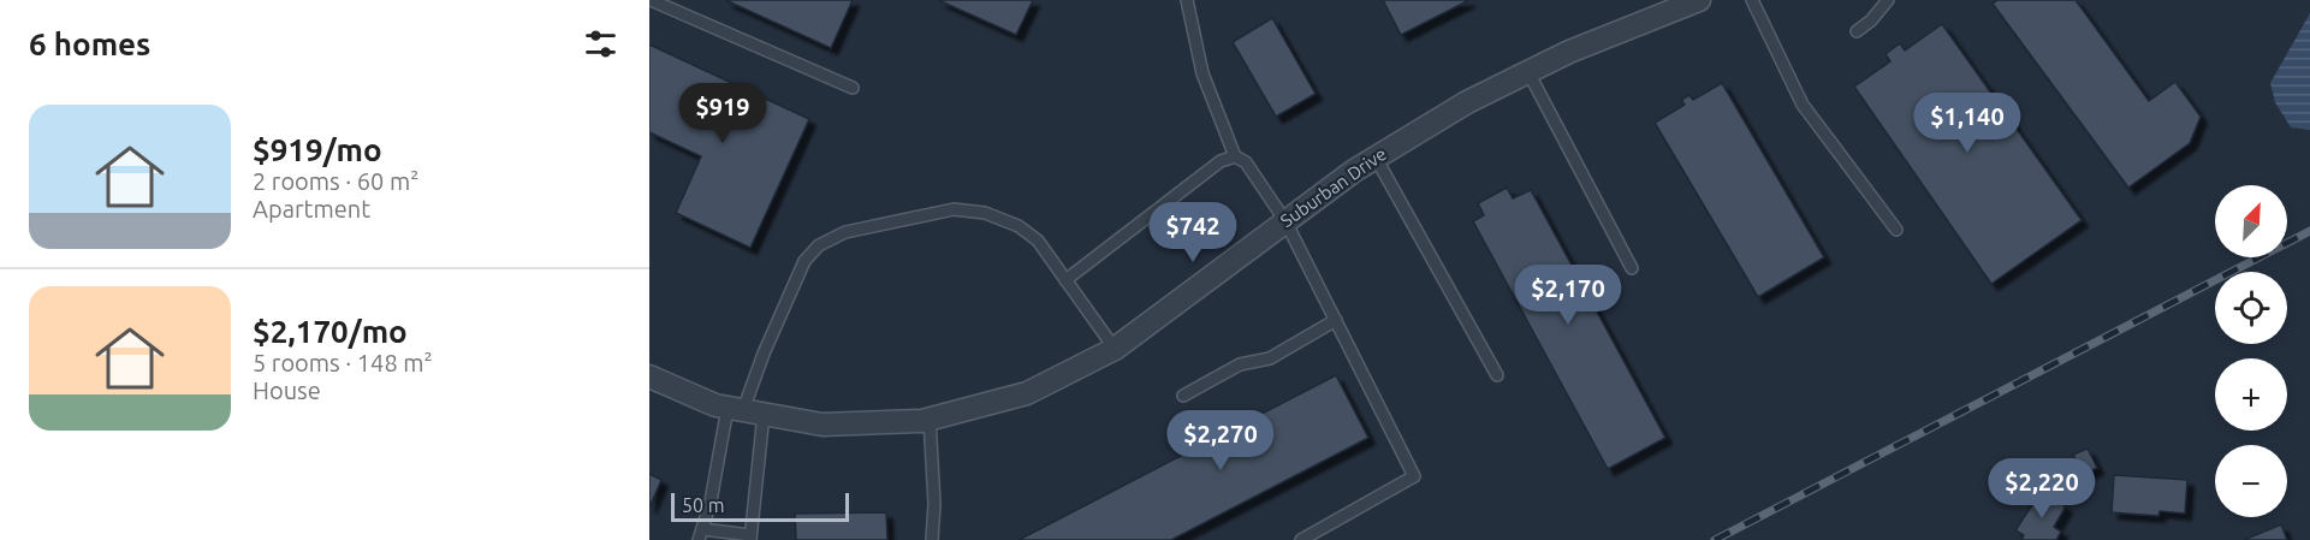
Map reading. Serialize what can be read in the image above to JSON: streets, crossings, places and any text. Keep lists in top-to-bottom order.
{
  "streets": {
    "street": ["Suburban Drive"]
  },
  "scale_bar": "50 m",
  "north": "top right",
  "page": {
    "heading": "6 homes",
    "price": [
      "$919",
      "$1,140",
      "$742",
      "$2,170",
      "$2,270",
      "$2,220"
    ],
    "list": [
      {
        "name": "$919/mo",
        "note": "2 rooms · 60 m² · Apartment"
      },
      {
        "name": "$2,170/mo",
        "note": "5 rooms · 148 m² · House"
      }
    ],
    "map_buttons": ["+", "−"],
    "scale": "50 m"
  }
}
